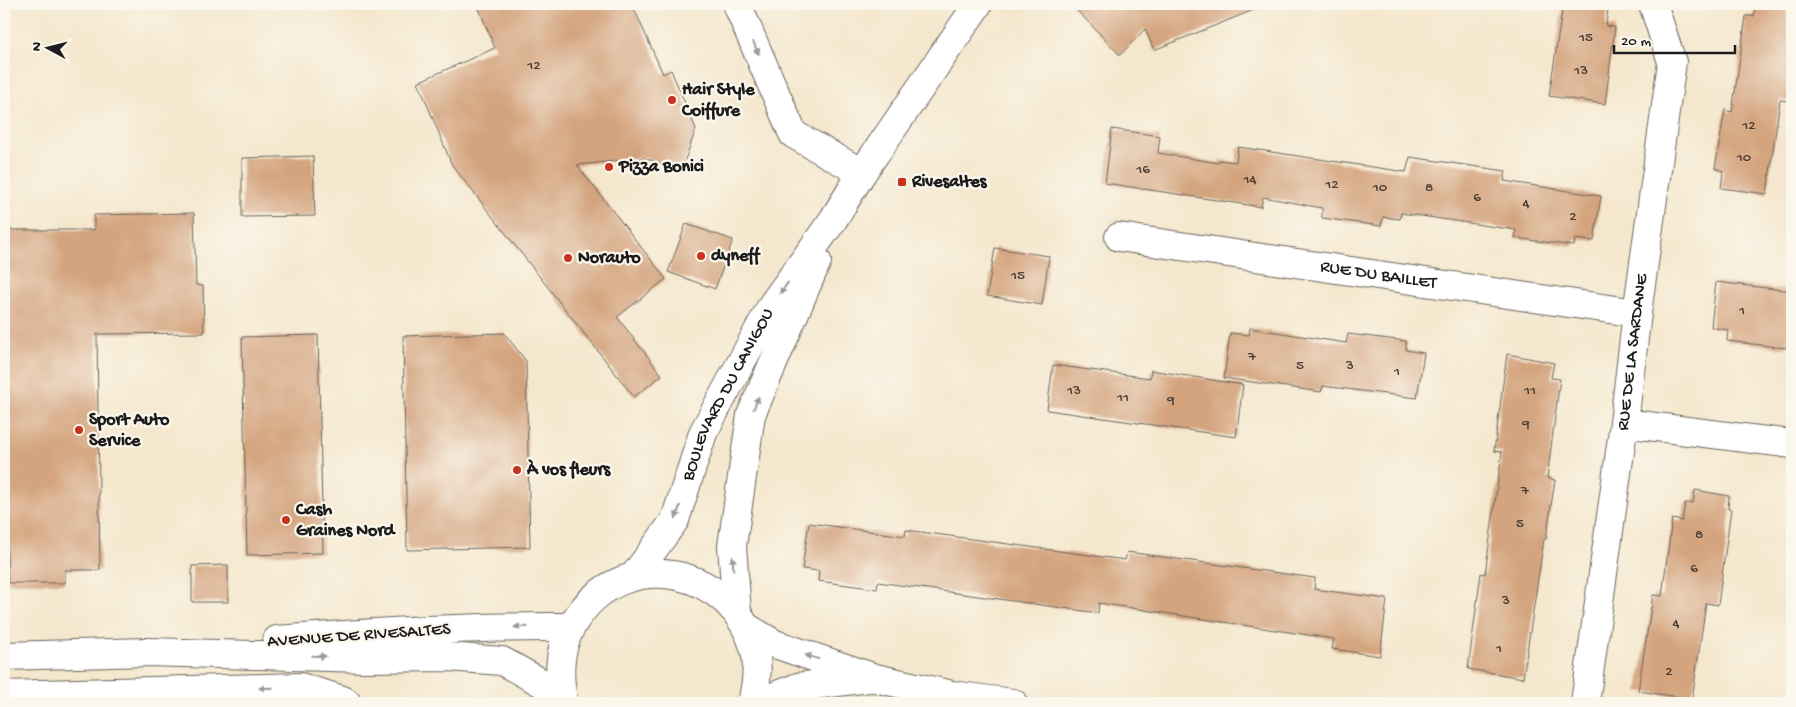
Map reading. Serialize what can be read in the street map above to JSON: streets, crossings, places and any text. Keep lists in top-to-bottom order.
{
  "streets": {
    "street": [
      "RUE DU BAILLET",
      "RUE DE LA SARDANE",
      "BOULEVARD DU CANIGOU",
      "AVENUE DE RIVESALTES"
    ]
  },
  "crossings": [
    ["RUE DU BAILLET", "RUE DE LA SARDANE"]
  ],
  "places": {
    "other": [
      "Hair Style Coiffure",
      "Pizza Bonici",
      "dyneff",
      "Norauto",
      "Sport Auto Service",
      "À vos fleurs",
      "Cash Graines Nord"
    ],
    "transit": ["Rivesaltes"]
  },
  "house_numbers": [
    "15",
    "12",
    "13",
    "12",
    "10",
    "16",
    "14",
    "12",
    "10",
    "8",
    "6",
    "4",
    "2",
    "15",
    "1",
    "7",
    "5",
    "3",
    "1",
    "13",
    "11",
    "11",
    "9",
    "9",
    "7",
    "5",
    "8",
    "6",
    "3",
    "4",
    "1",
    "2"
  ],
  "scale_bar": "20 m",
  "north": "left"
}
